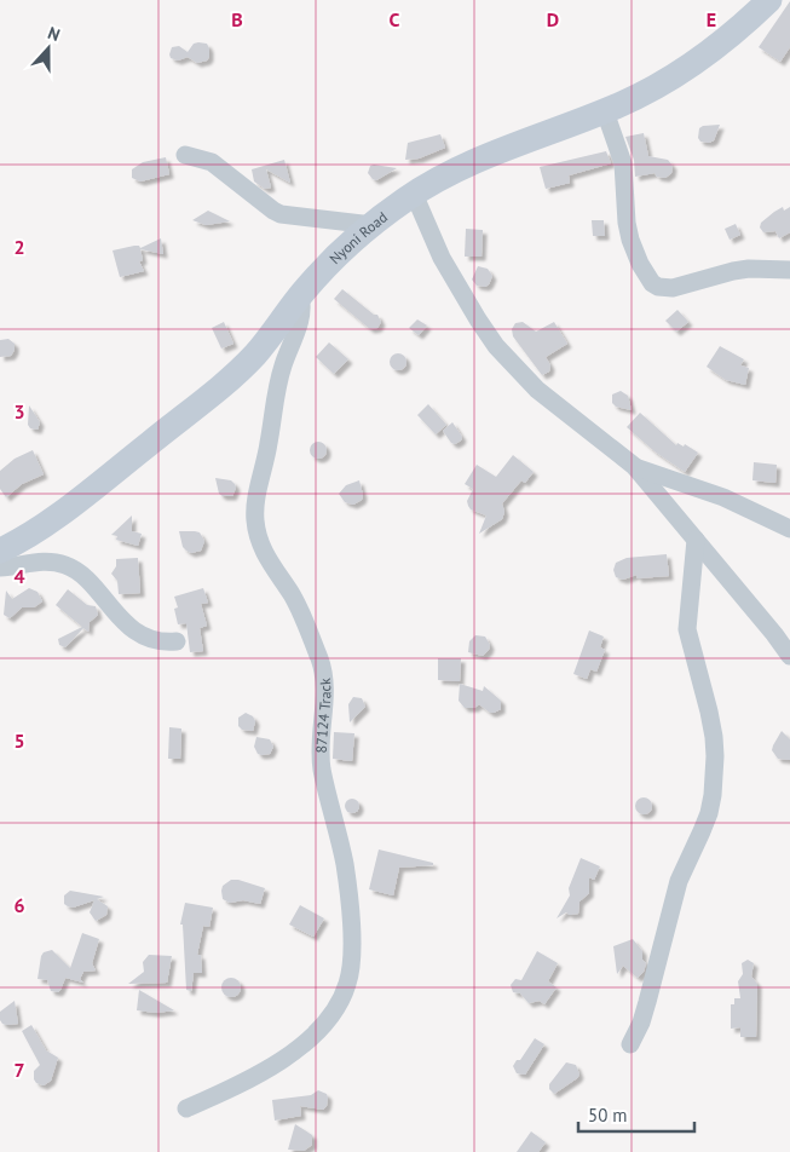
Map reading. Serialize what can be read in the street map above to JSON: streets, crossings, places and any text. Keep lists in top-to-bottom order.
{
  "streets": {
    "street": ["Nyoni Road", "87124 Track"]
  },
  "crossings": [
    ["Nyoni Road", "87124 Track"]
  ],
  "scale_bar": "50 m",
  "north": "top",
  "grid": {
    "columns": [
      "B",
      "C",
      "D",
      "E"
    ],
    "rows": [
      "2",
      "3",
      "4",
      "5",
      "6",
      "7"
    ]
  }
}
